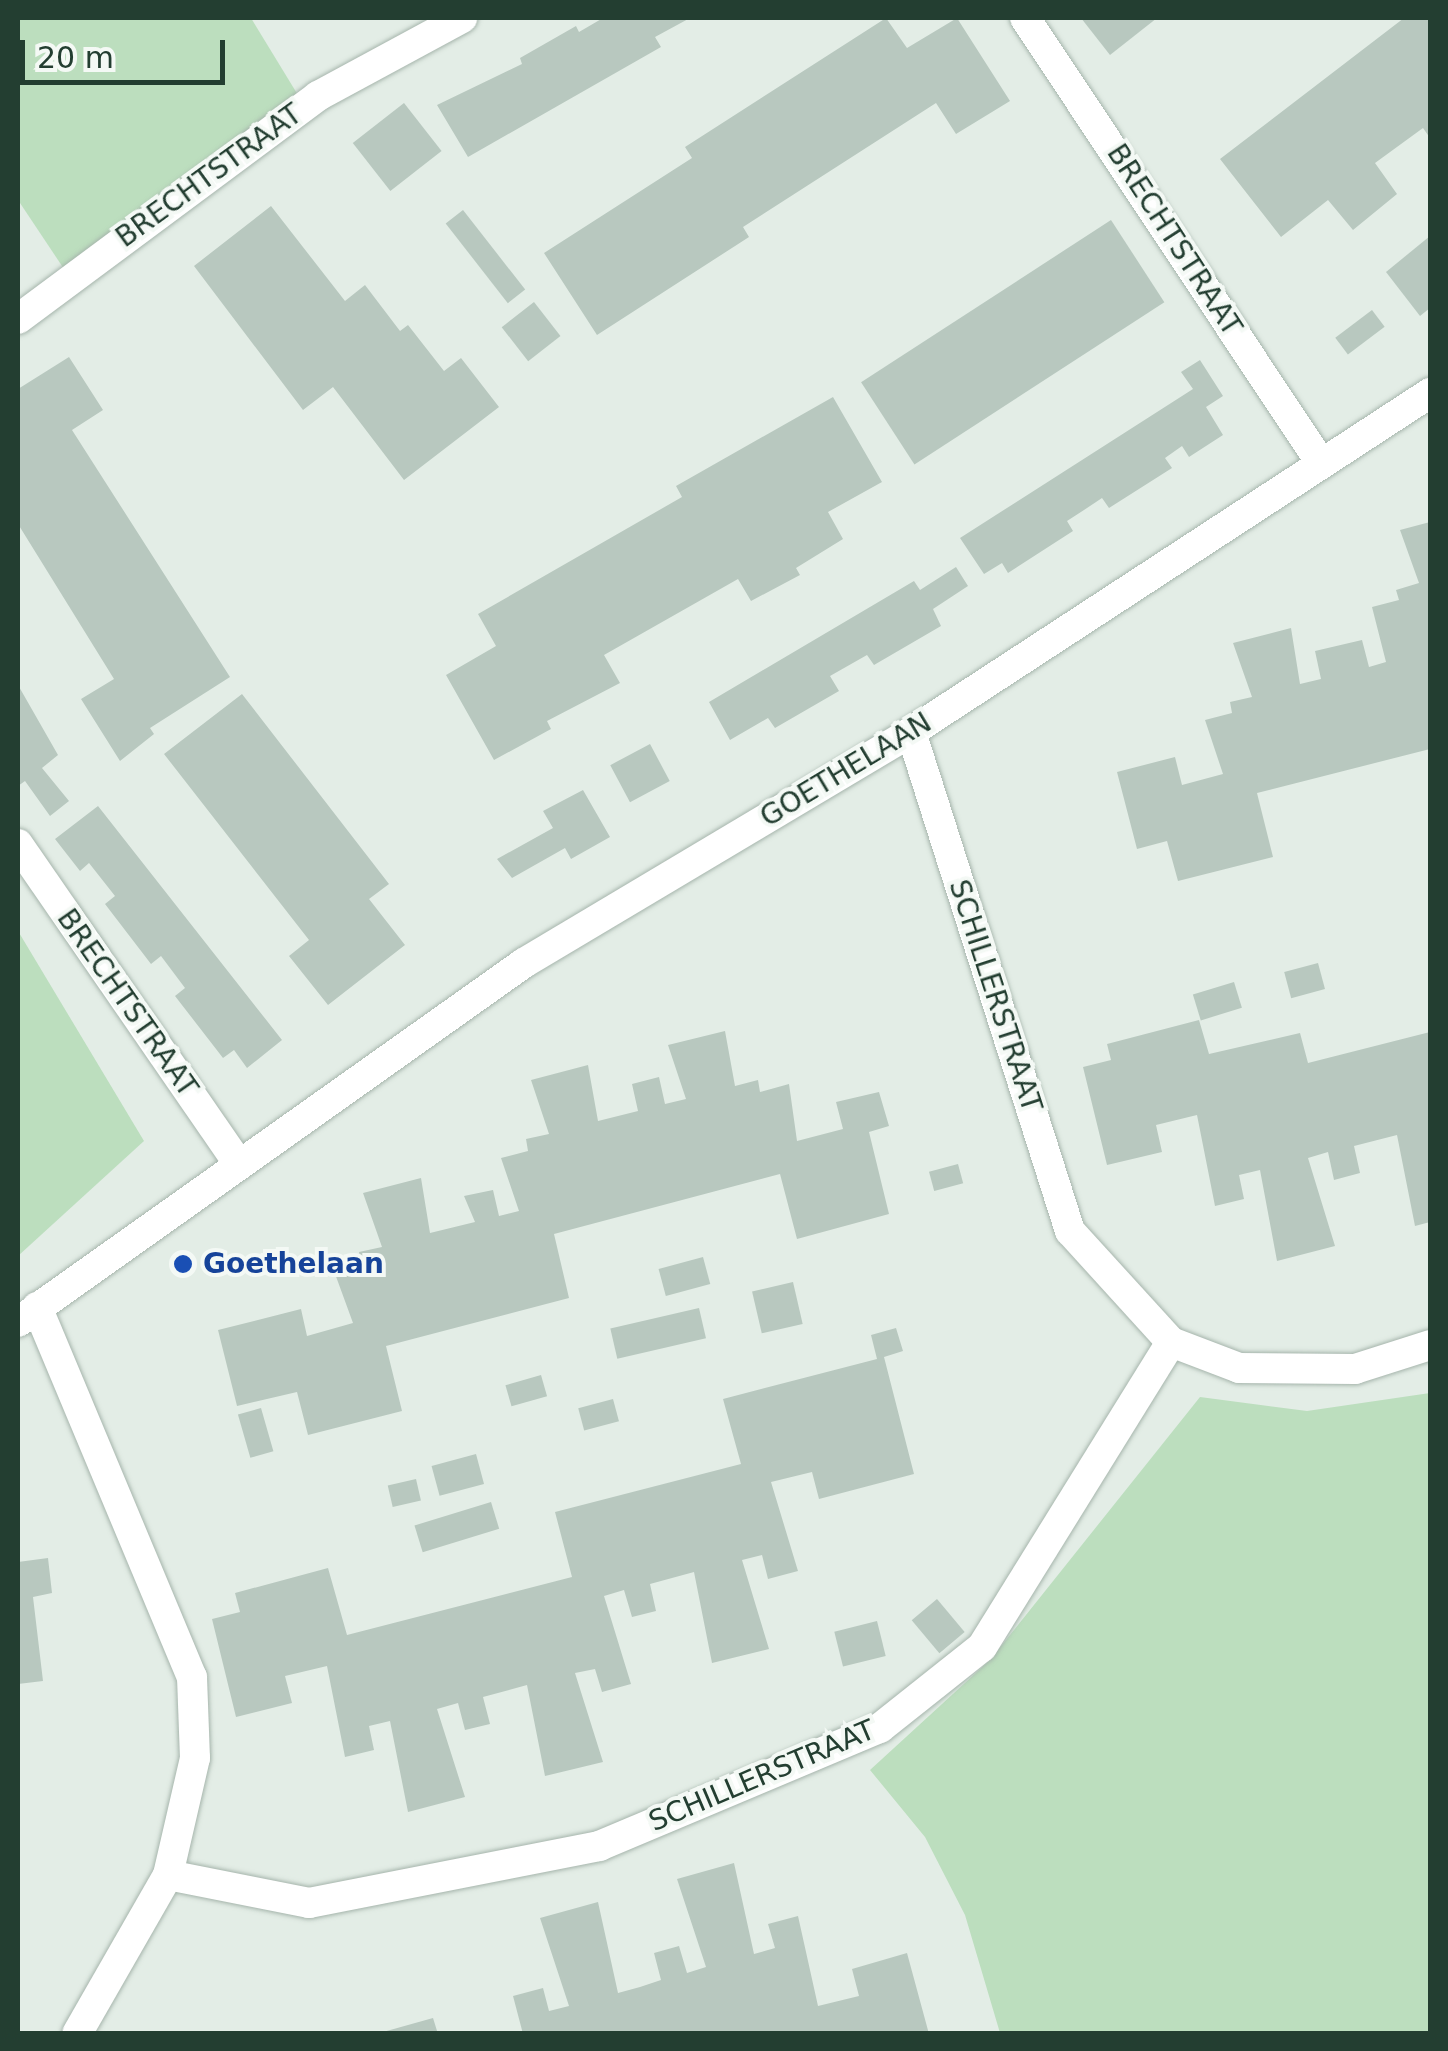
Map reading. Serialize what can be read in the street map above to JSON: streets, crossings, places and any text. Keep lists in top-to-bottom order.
{
  "streets": {
    "street": ["BRECHTSTRAAT", "GOETHELAAN", "SCHILLERSTRAAT"]
  },
  "crossings": [
    ["BRECHTSTRAAT", "GOETHELAAN"],
    ["GOETHELAAN", "SCHILLERSTRAAT"]
  ],
  "places": ["Goethelaan"],
  "scale_bar": "20 m"
}
